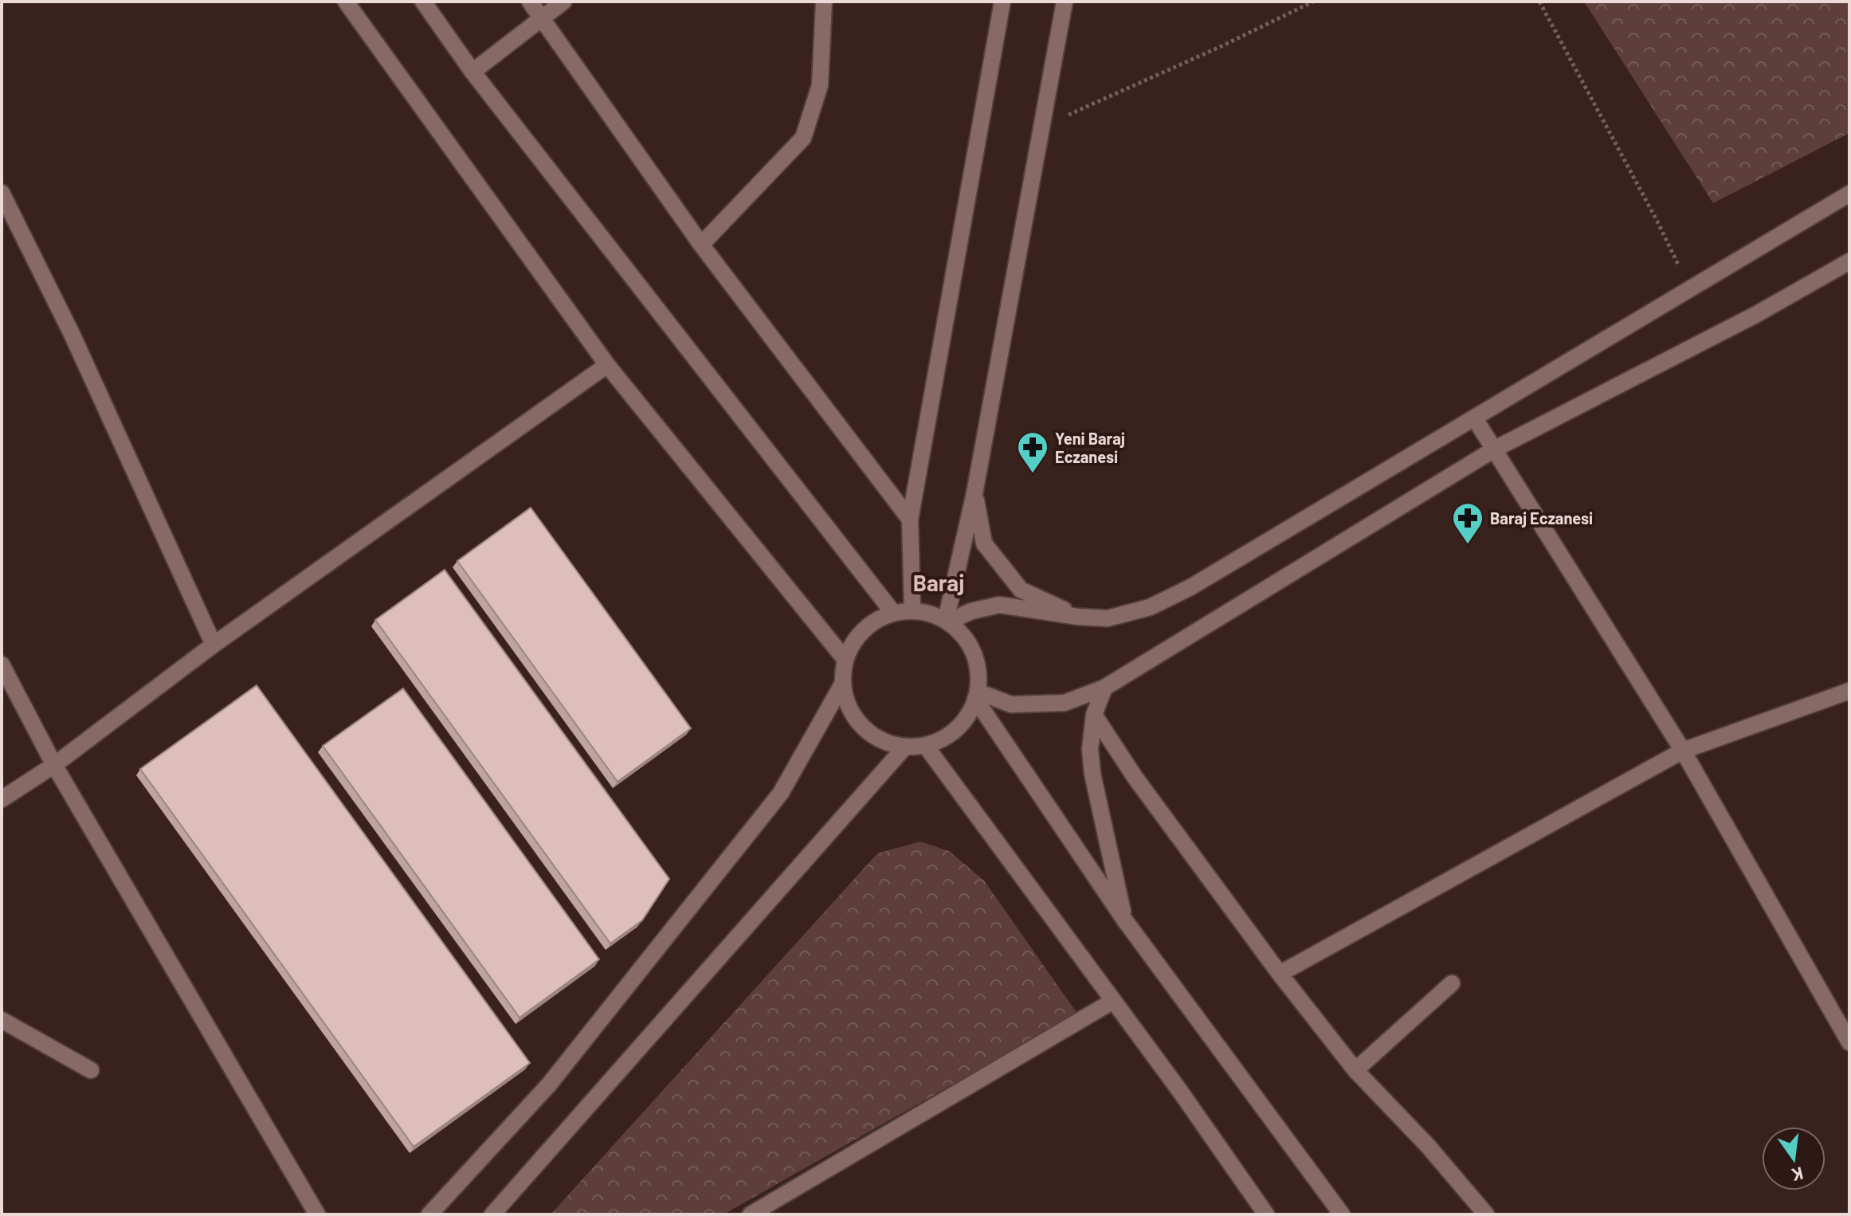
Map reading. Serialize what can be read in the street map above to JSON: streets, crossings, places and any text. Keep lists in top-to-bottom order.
{
  "districts": ["Baraj"],
  "places": {
    "pharmacy": ["Yeni Baraj Eczanesi", "Baraj Eczanesi"]
  },
  "north": "bottom"
}
